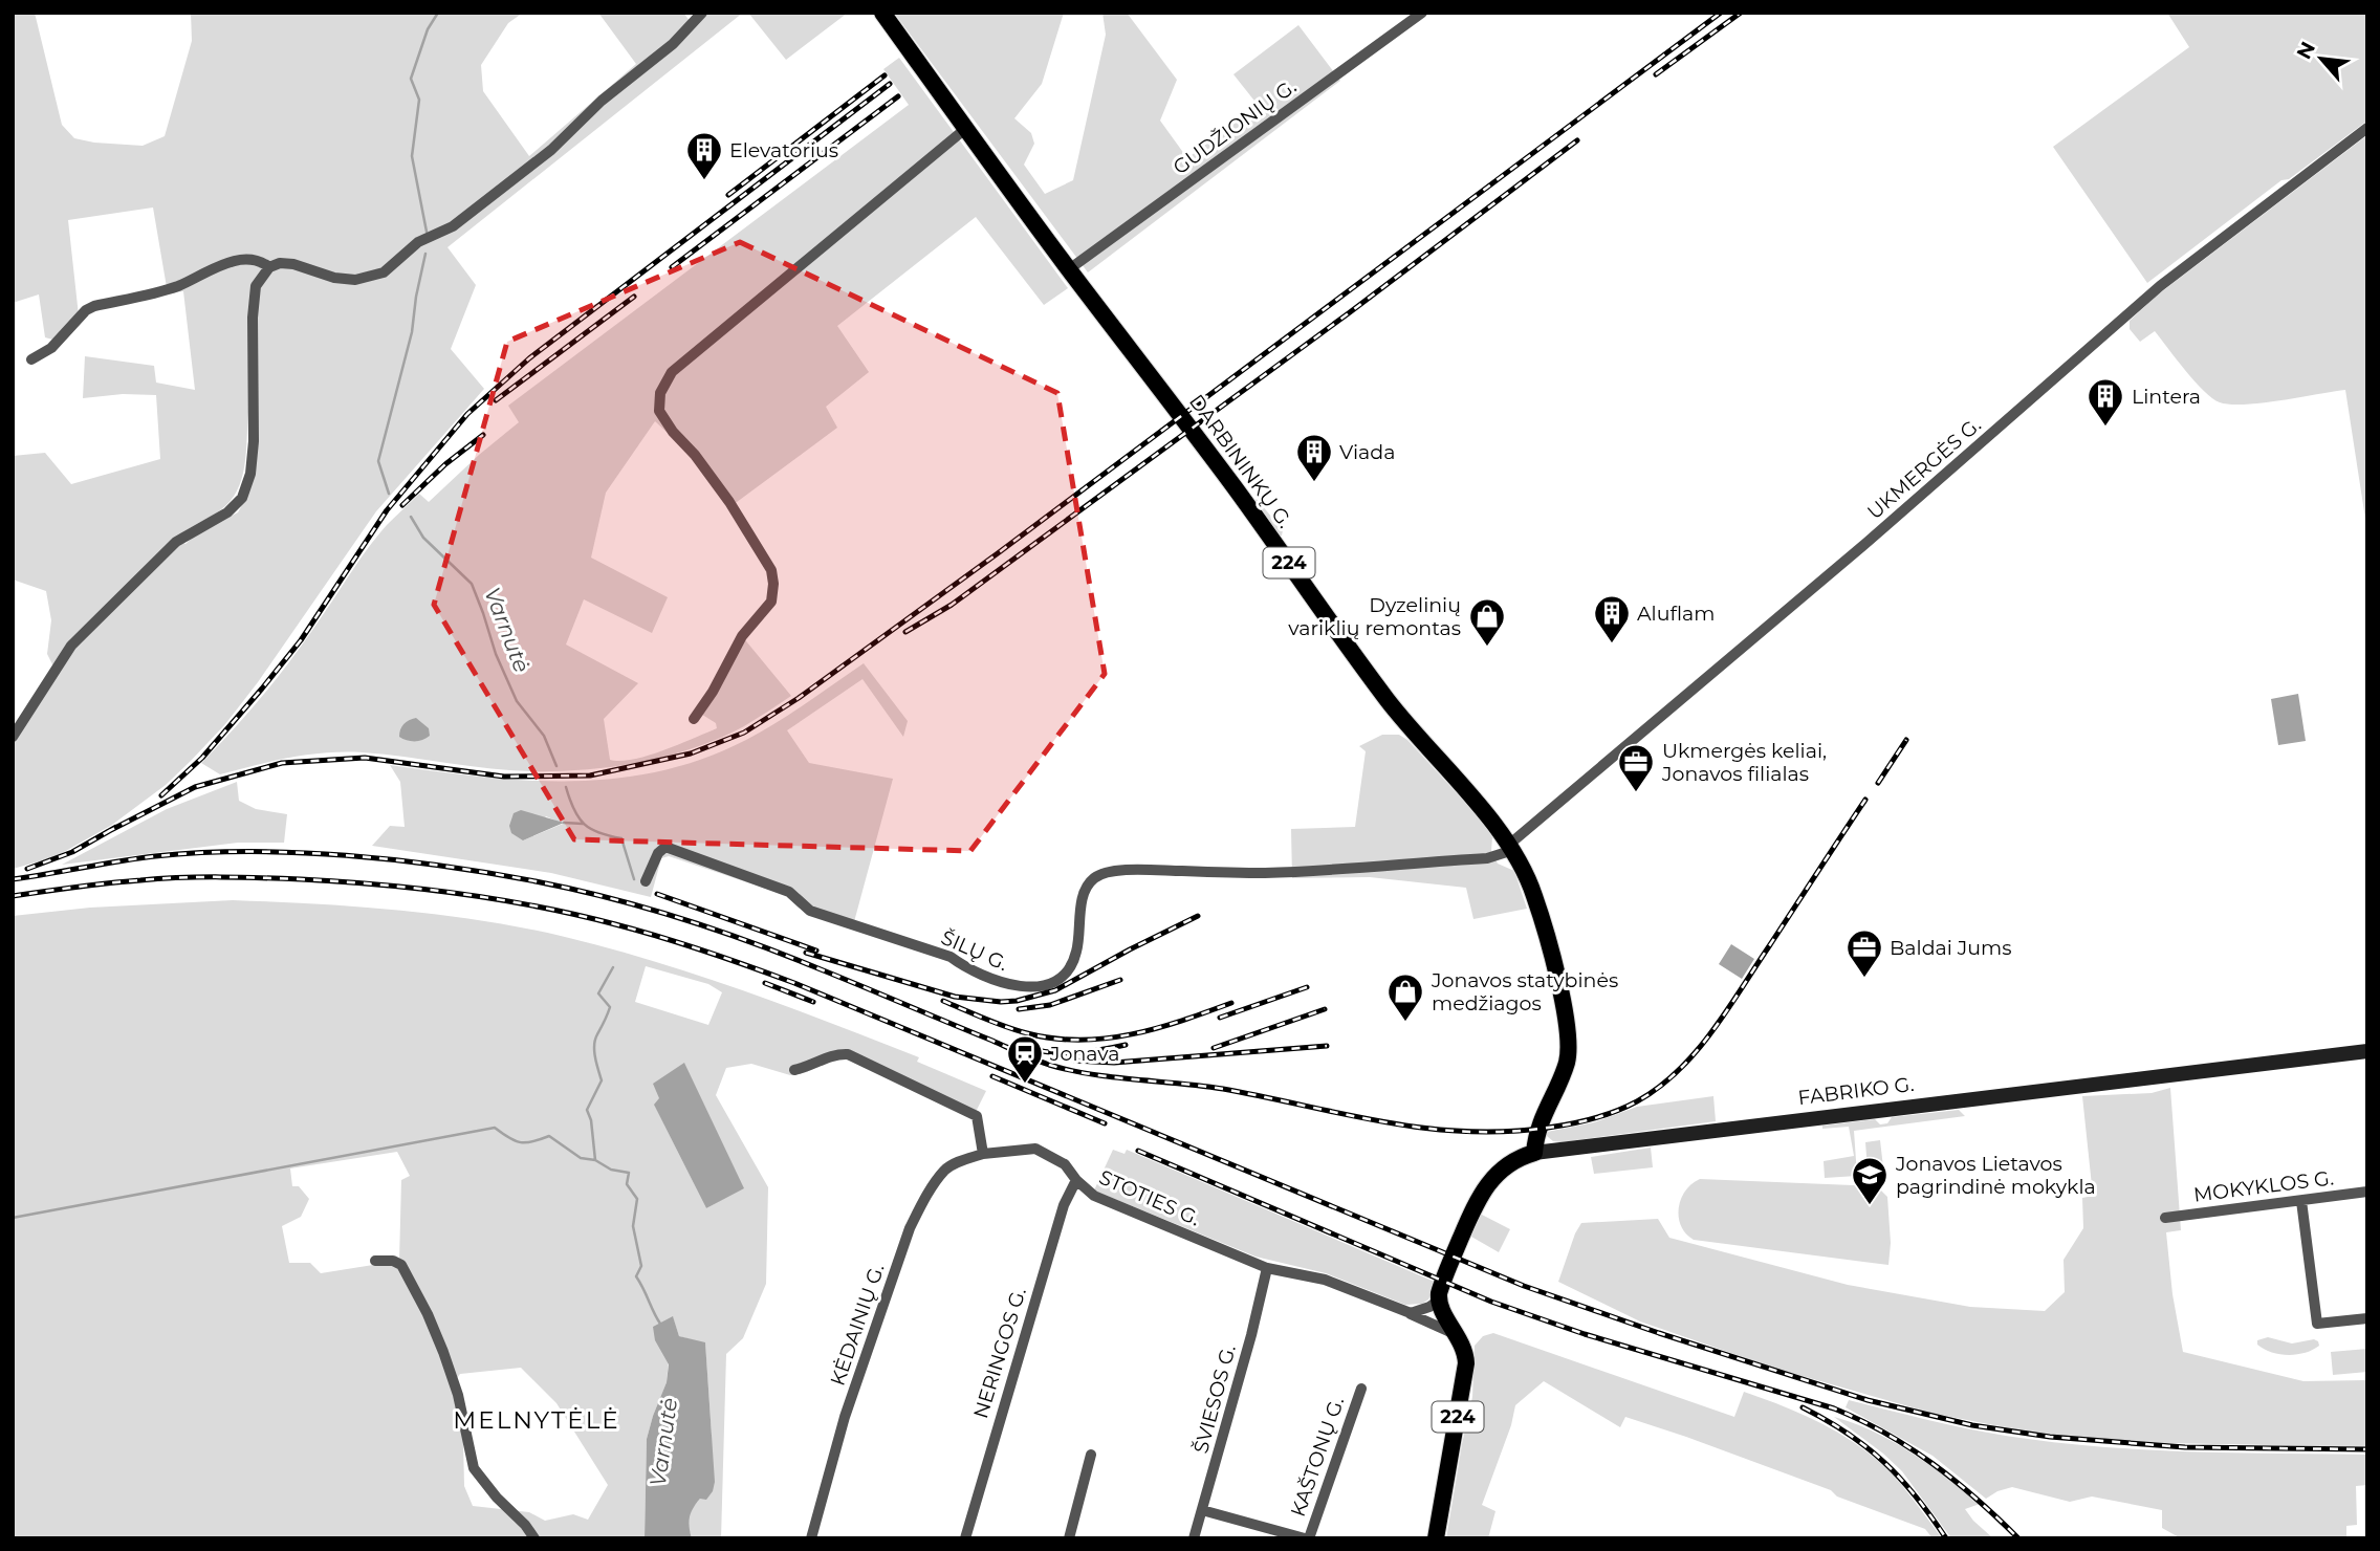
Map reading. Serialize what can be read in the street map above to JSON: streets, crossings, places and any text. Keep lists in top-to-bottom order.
{
  "streets": {
    "main road": ["DARBININKŲ G.", "224", "FABRIKO G."],
    "street": [
      "GUDŽIONIŲ G.",
      "UKMERGĖS G.",
      "ŠILŲ G.",
      "MOKYKLOS G.",
      "STOTIES G.",
      "KĖDAINIŲ G.",
      "NERINGOS G.",
      "ŠVIESOS G.",
      "KAŠTONŲ G."
    ]
  },
  "crossings": [
    ["GUDŽIONIŲ G.", "DARBININKŲ G."],
    ["DARBININKŲ G.", "UKMERGĖS G."],
    ["DARBININKŲ G.", "ŠILŲ G."],
    ["DARBININKŲ G.", "FABRIKO G."],
    ["UKMERGĖS G.", "ŠILŲ G."],
    ["224", "FABRIKO G."],
    ["224", "STOTIES G."],
    ["STOTIES G.", "KĖDAINIŲ G."],
    ["STOTIES G.", "NERINGOS G."],
    ["STOTIES G.", "ŠVIESOS G."]
  ],
  "districts": ["MELNYTĖLĖ"],
  "water": ["Varnutė"],
  "places": {
    "building": [
      "Elevatorius",
      "Lintera",
      "Viada",
      "Aluflam"
    ],
    "shop": ["Dyzelinių variklių remontas", "Jonavos statybinės medžiagos"],
    "office": ["Ukmergės keliai, Jonavos filialas", "Baldai Jums"],
    "station": ["Jonava"],
    "school or university": ["Jonavos Lietavos pagrindinė mokykla"]
  },
  "north": "top left"
}
